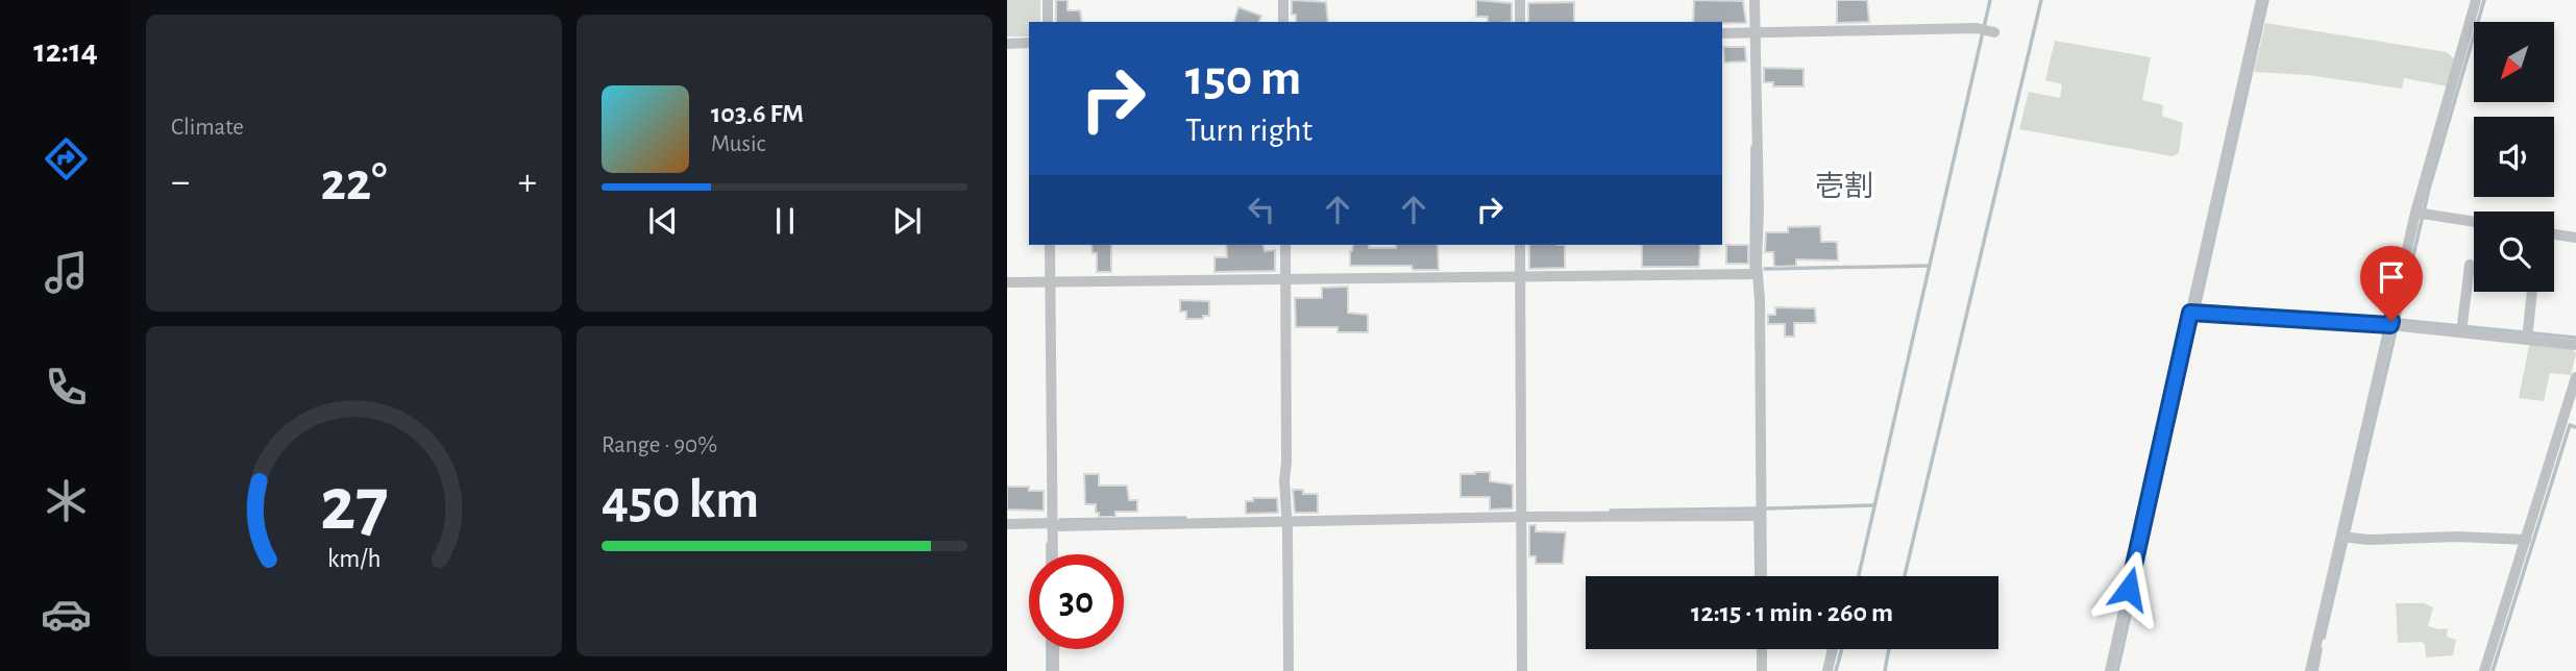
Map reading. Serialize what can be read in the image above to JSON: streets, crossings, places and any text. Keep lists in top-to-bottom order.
{
  "districts": ["壱割"],
  "north": "bottom left",
  "page": {
    "tabs": "12:14",
    "tile": [
      "Climate",
      ["Range · 90%", "450 km"]
    ],
    "turn": ["150 m", "Turn right"],
    "song": ["103.6 FM", "Music"],
    "heat": ["−", "22°", "+"],
    "limit": "30",
    "trip": "12:15 · 1 min · 260 m",
    "gauge": ["27", "km/h"]
  }
}
